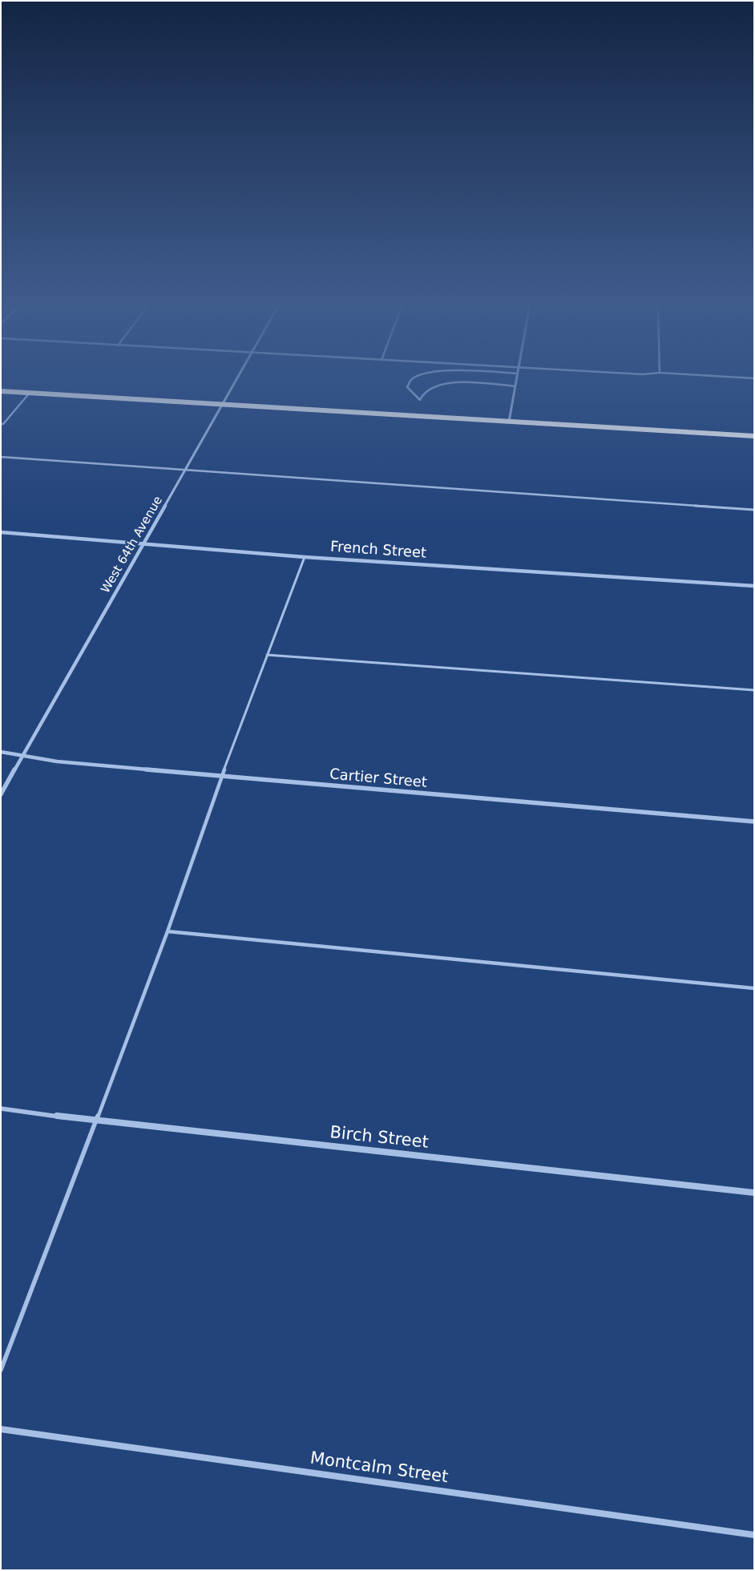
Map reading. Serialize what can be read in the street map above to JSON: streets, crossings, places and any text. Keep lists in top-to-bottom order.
{
  "streets": {
    "street": [
      "West 64th Avenue",
      "French Street",
      "Cartier Street",
      "Birch Street",
      "Montcalm Street"
    ]
  },
  "crossings": [
    ["West 64th Avenue", "French Street"],
    ["West 64th Avenue", "Cartier Street"]
  ]
}
